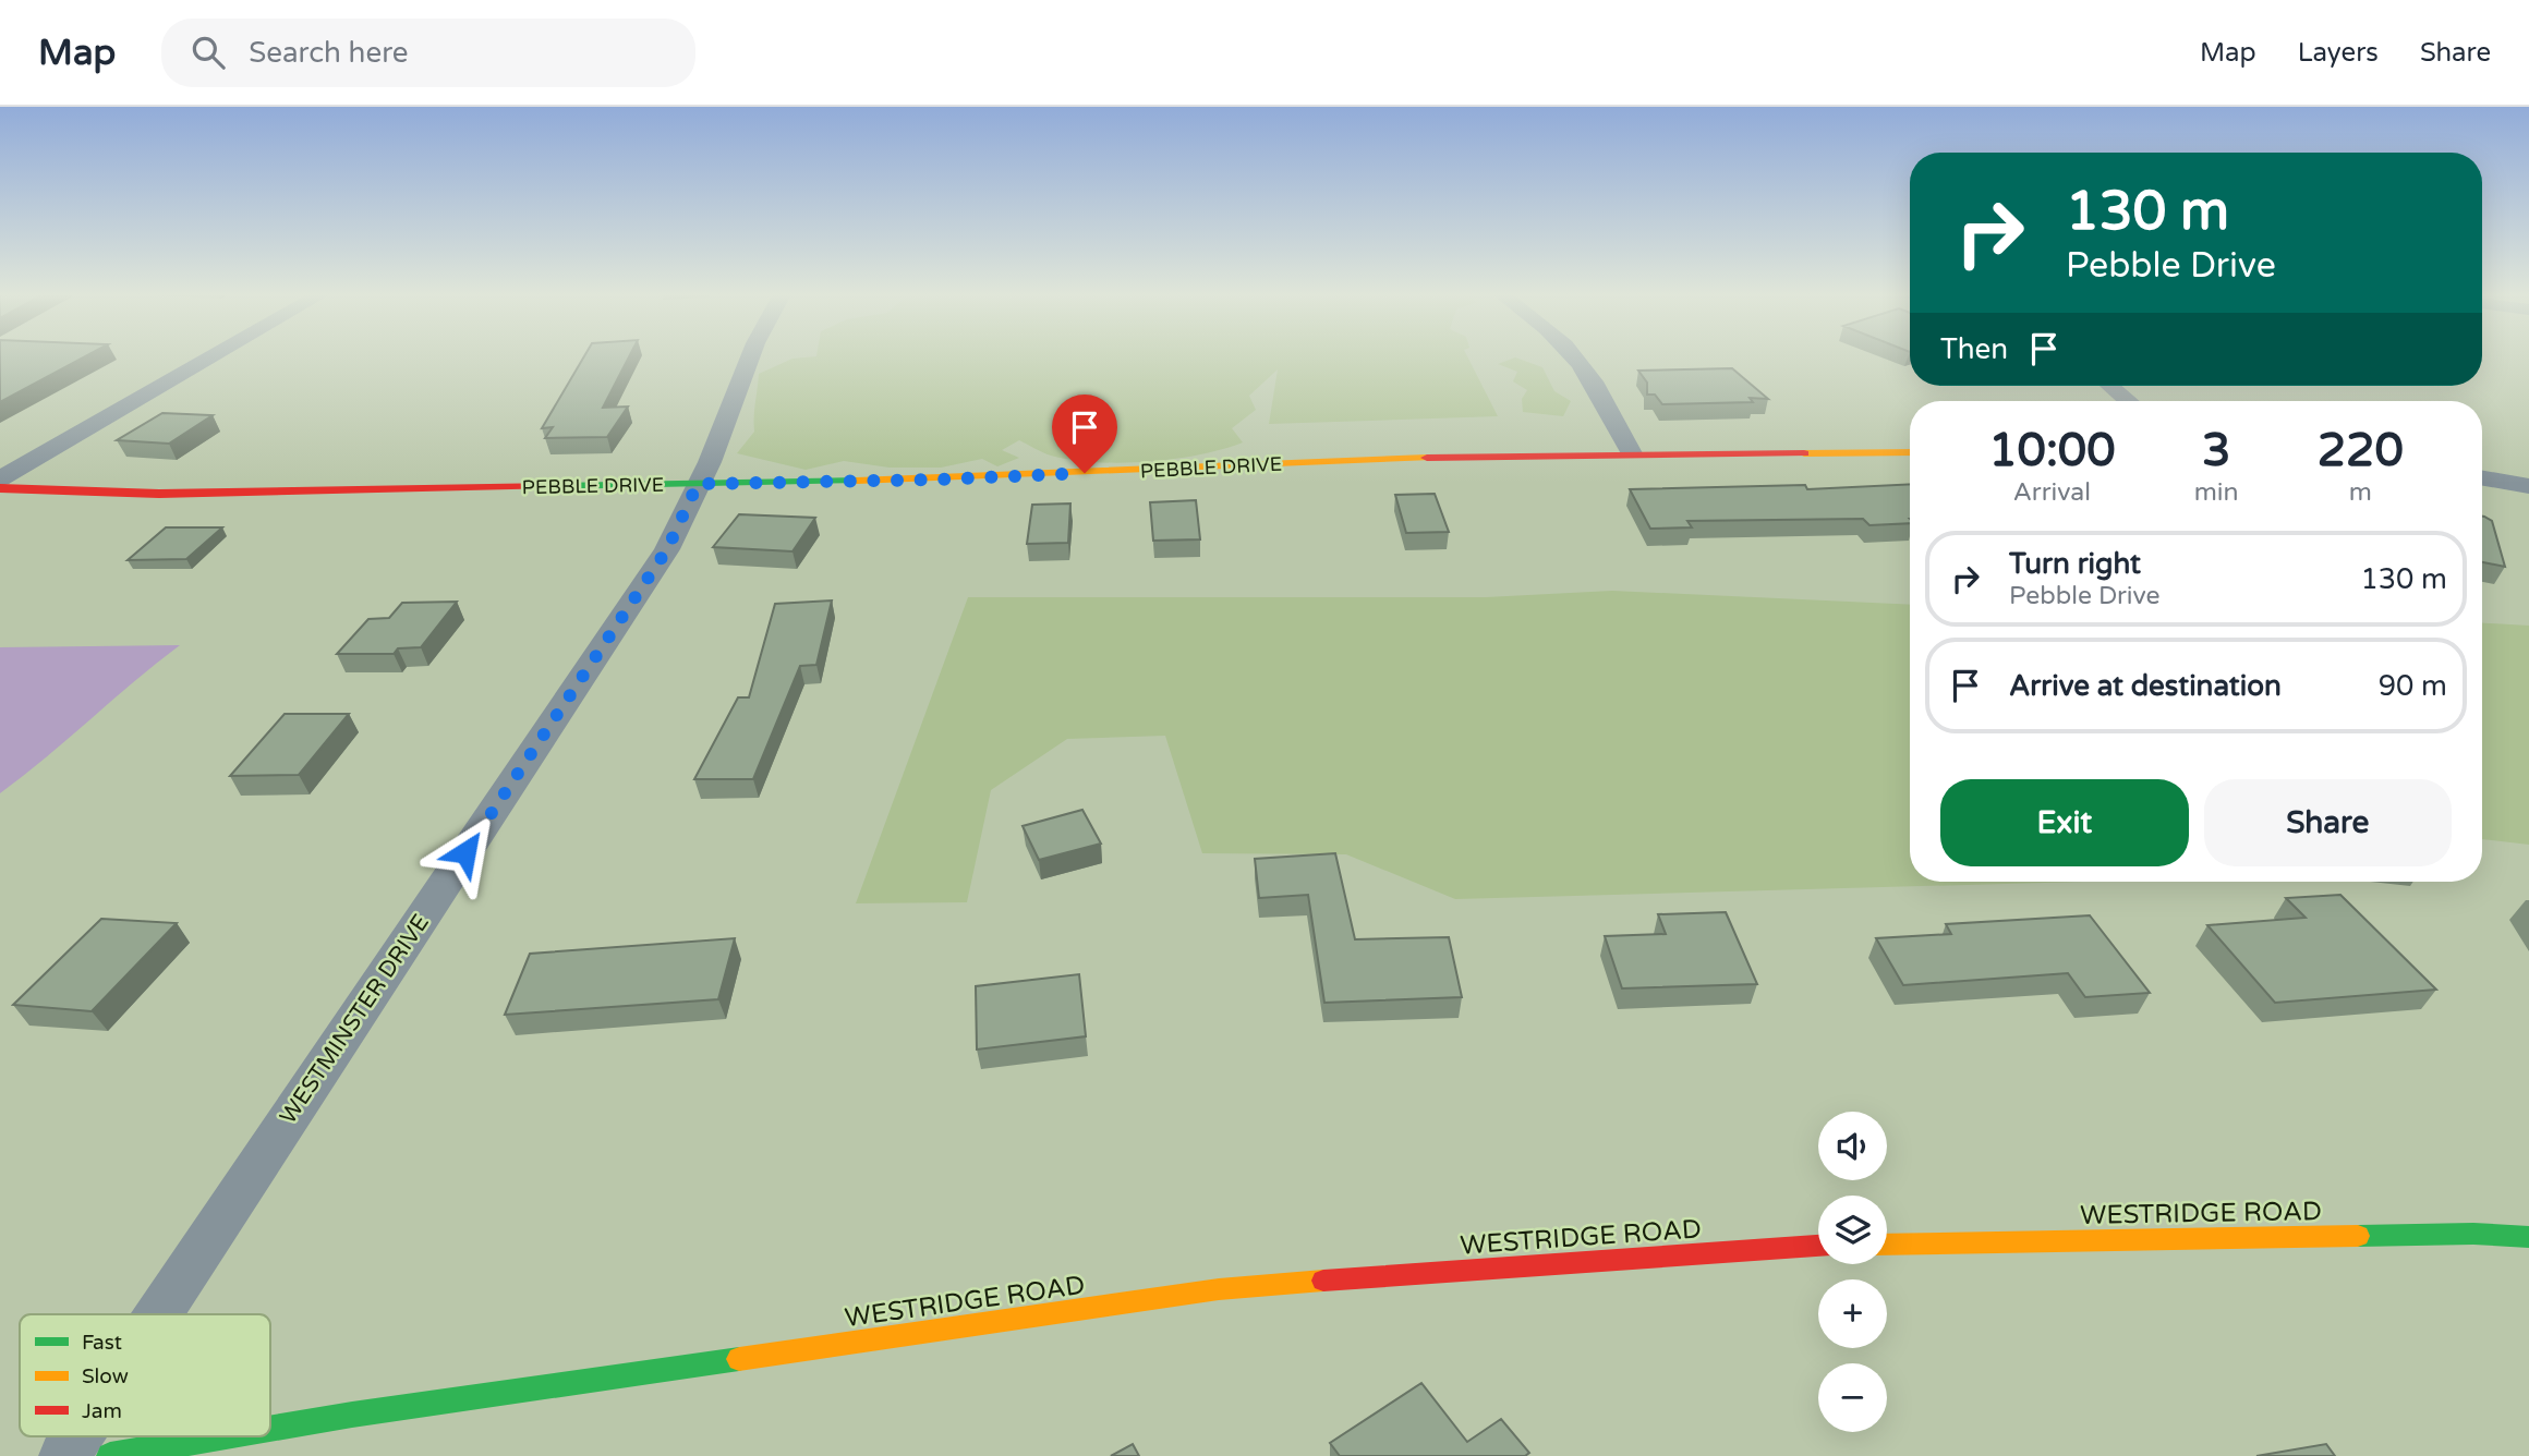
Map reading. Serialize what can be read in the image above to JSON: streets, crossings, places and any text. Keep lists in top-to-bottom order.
{
  "streets": {
    "street": ["PEBBLE DRIVE", "WESTMINSTER DRIVE", "WESTRIDGE ROAD"]
  },
  "crossings": [
    ["PEBBLE DRIVE", "WESTMINSTER DRIVE"]
  ],
  "legend": ["Fast", "Slow", "Jam"],
  "page": {
    "header": "Map",
    "search": "Search here",
    "nav": ["Map", "Layers", "Share"],
    "turn": ["130 m", "Pebble Drive"],
    "then": "Then",
    "eta": [
      "10:00",
      "Arrival",
      "3",
      "min",
      "220",
      "m"
    ],
    "list": [
      {
        "name": "Turn right",
        "note": "Pebble Drive",
        "value": "130 m"
      },
      {
        "name": "Arrive at destination",
        "value": "90 m"
      }
    ],
    "buttons": ["Exit", "Share"],
    "map_buttons": ["+", "−"]
  }
}
